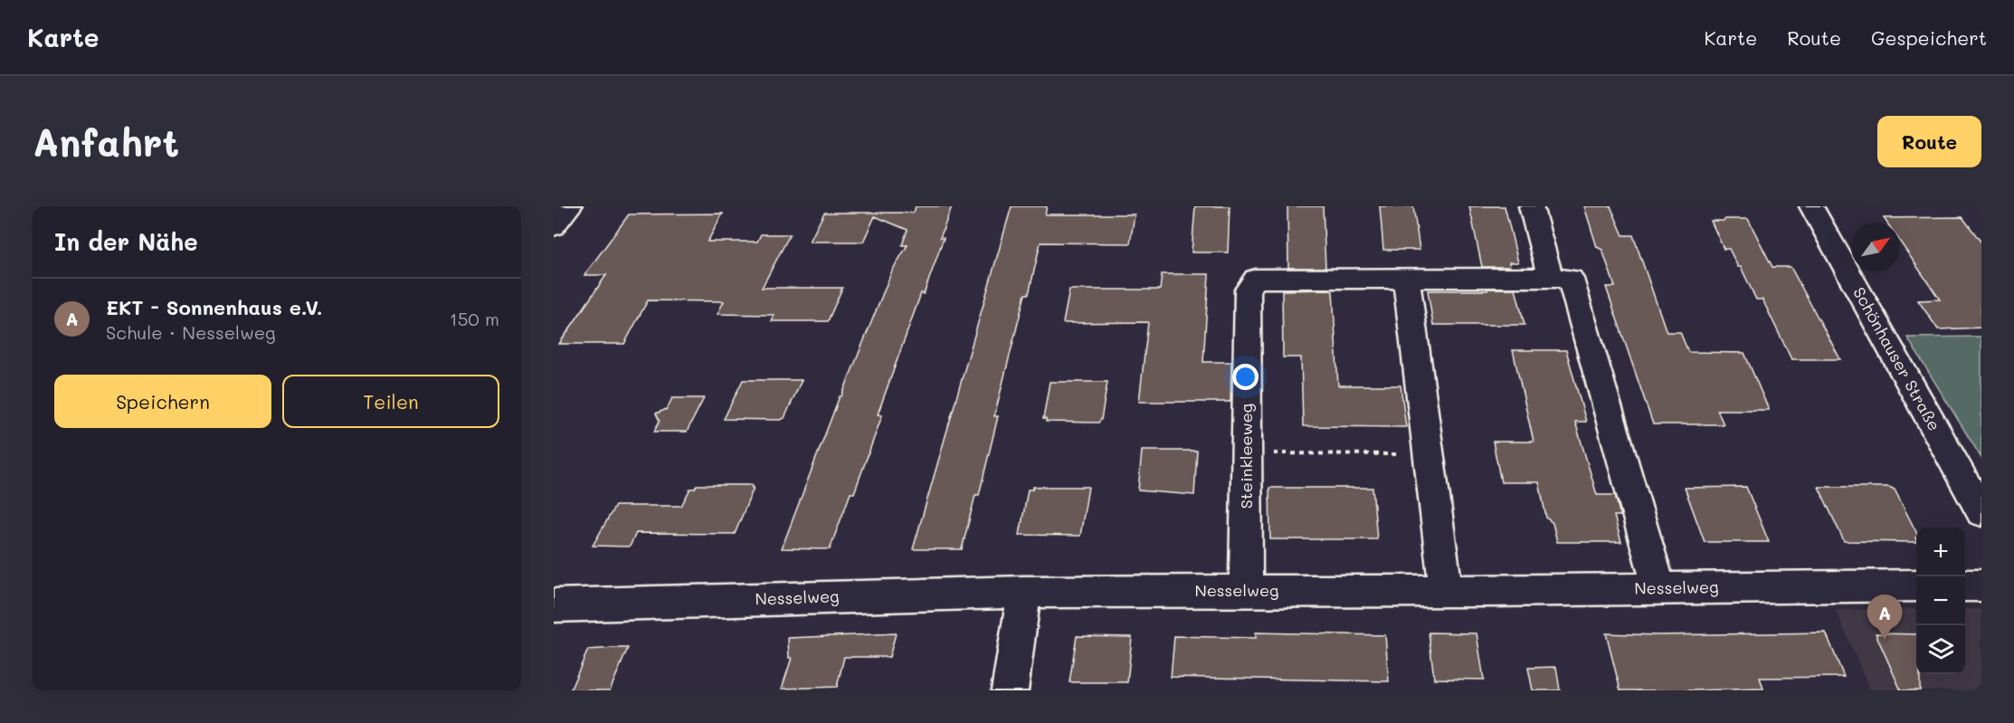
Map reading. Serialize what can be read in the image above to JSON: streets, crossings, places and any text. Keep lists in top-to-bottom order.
{
  "streets": {
    "street": ["Schönhauser Straße", "Steinkleeweg", "Nesselweg"]
  },
  "crossings": [
    ["Steinkleeweg", "Nesselweg"]
  ],
  "north": "top right",
  "page": {
    "header": "Karte",
    "nav": ["Karte", "Route", "Gespeichert"],
    "buttons": [
      "Route",
      ["Speichern", "Teilen"]
    ],
    "title": "Anfahrt",
    "heading": "In der Nähe",
    "list": [
      {
        "mark": "A",
        "name": "EKT - Sonnenhaus e.V.",
        "note": "Schule · Nesselweg",
        "value": "150 m"
      }
    ],
    "map_buttons": ["+", "−"],
    "pins": "A"
  }
}
